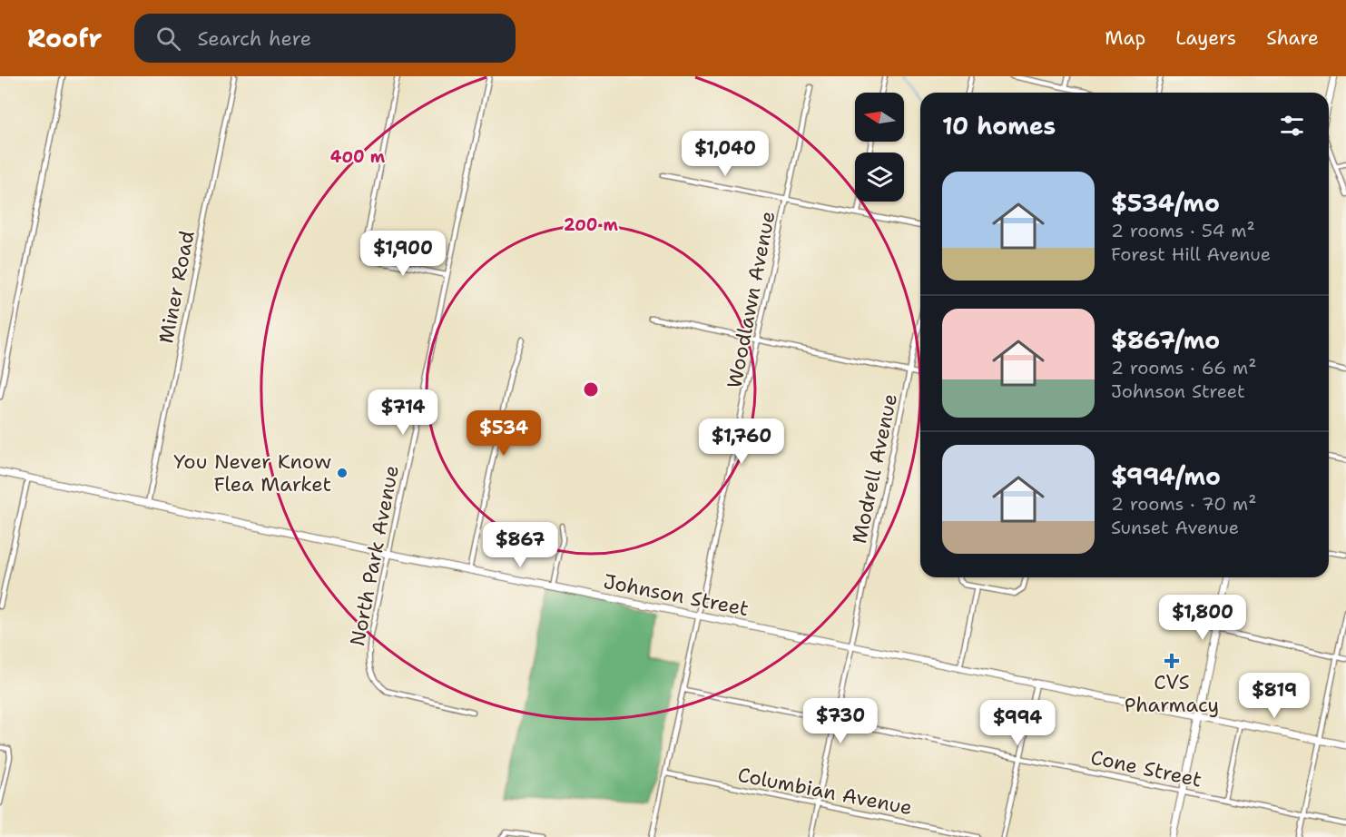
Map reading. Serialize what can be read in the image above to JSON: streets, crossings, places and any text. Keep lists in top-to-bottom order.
{
  "streets": {
    "street": [
      "Miner Road",
      "Woodlawn Avenue",
      "Modrell Avenue",
      "North Park Avenue",
      "Johnson Street",
      "Cone Street",
      "Columbian Avenue"
    ]
  },
  "crossings": [
    ["Miner Road", "Johnson Street"],
    ["Woodlawn Avenue", "Johnson Street"],
    ["Woodlawn Avenue", "Cone Street"],
    ["Woodlawn Avenue", "Columbian Avenue"],
    ["Modrell Avenue", "Johnson Street"],
    ["Modrell Avenue", "Cone Street"],
    ["Modrell Avenue", "Columbian Avenue"],
    ["North Park Avenue", "Johnson Street"]
  ],
  "places": {
    "other": ["You Never Know Flea Market"],
    "health": ["CVS Pharmacy"]
  },
  "north": "left",
  "page": {
    "header": "Roofr",
    "search": "Search here",
    "nav": ["Map", "Layers", "Share"],
    "heading": "10 homes",
    "price": [
      "$1,040",
      "$1,900",
      "$714",
      "$534",
      "$1,760",
      "$867",
      "$1,800",
      "$819",
      "$730",
      "$994"
    ],
    "list": [
      {
        "name": "$534/mo",
        "note": "2 rooms · 54 m² · Forest Hill Avenue"
      },
      {
        "name": "$867/mo",
        "note": "2 rooms · 66 m² · Johnson Street"
      },
      {
        "name": "$994/mo",
        "note": "2 rooms · 70 m² · Sunset Avenue"
      }
    ]
  },
  "rings": ["400 m", "200 m"]
}
